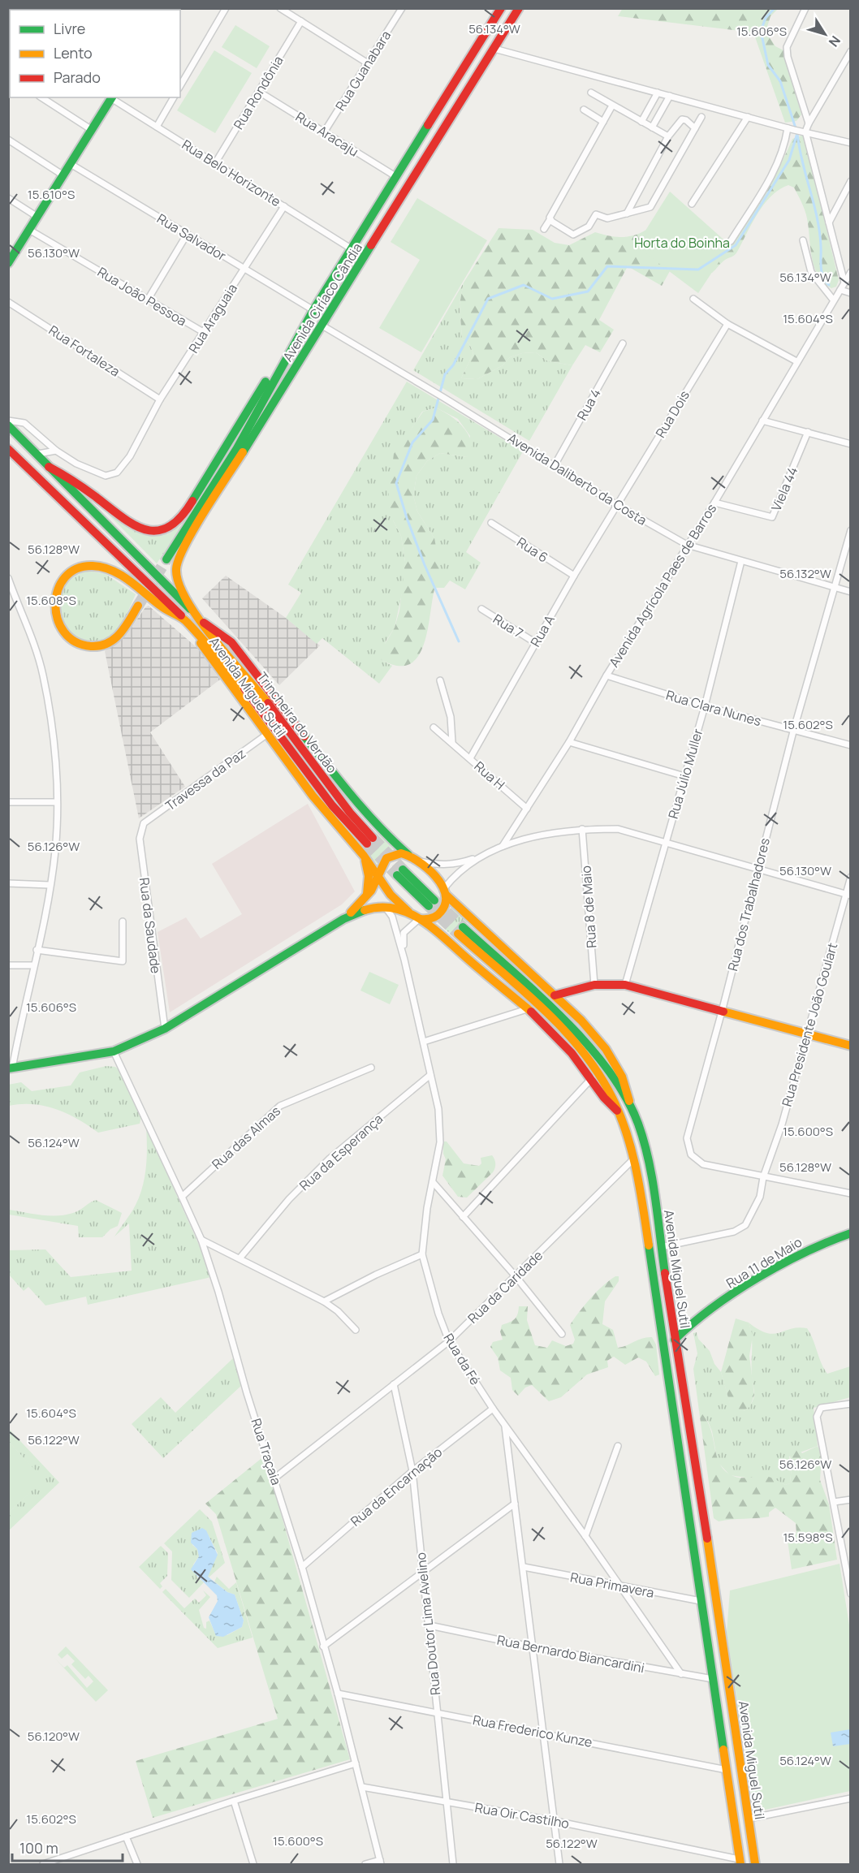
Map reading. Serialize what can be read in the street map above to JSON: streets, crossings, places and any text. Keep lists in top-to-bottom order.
{
  "streets": {
    "main road": [
      "Avenida Ciríaco Cândia",
      "Avenida Miguel Sutil",
      "Trincheira do Verdão",
      "Rua 11 de Maio"
    ],
    "street": [
      "Rua Guanabara",
      "Rua Rondônia",
      "Rua Aracaju",
      "Rua Belo Horizonte",
      "Rua Salvador",
      "Rua João Pessoa",
      "Rua Araguaia",
      "Rua Fortaleza",
      "Rua 4",
      "Rua Dois",
      "Avenida Daliberto da Costa",
      "Viela 44",
      "Rua 6",
      "Avenida Agrícola Paes de Barros",
      "Rua 7",
      "Rua A",
      "Rua Clara Nunes",
      "Rua Júlio Muller",
      "Rua H",
      "Travessa da Paz",
      "Rua dos Trabalhadores",
      "Rua 8 de Maio",
      "Rua da Saudade",
      "Rua Presidente João Goulart",
      "Rua das Almas",
      "Rua da Esperança",
      "Rua da Caridade",
      "Rua da Fé",
      "Rua Traçaia",
      "Rua da Encarnação",
      "Rua Primavera",
      "Rua Doutor Lima Avelino",
      "Rua Bernardo Biancardini",
      "Rua Frederico Kunze",
      "Rua Oir Castilho"
    ]
  },
  "crossings": [
    ["Rua Guanabara", "Rua Aracaju"],
    ["Rua Rondônia", "Rua Aracaju"],
    ["Rua Rondônia", "Rua Belo Horizonte"],
    ["Rua Aracaju", "Avenida Ciríaco Cândia"],
    ["Rua Belo Horizonte", "Avenida Ciríaco Cândia"],
    ["Rua Belo Horizonte", "Rua Araguaia"],
    ["Rua Salvador", "Avenida Ciríaco Cândia"],
    ["Rua Salvador", "Rua Araguaia"],
    ["Rua João Pessoa", "Rua Araguaia"],
    ["Avenida Ciríaco Cândia", "Avenida Daliberto da Costa"],
    ["Avenida Ciríaco Cândia", "Avenida Miguel Sutil"],
    ["Rua Araguaia", "Rua Fortaleza"],
    ["Rua 4", "Avenida Daliberto da Costa"],
    ["Rua Dois", "Avenida Daliberto da Costa"],
    ["Rua Dois", "Rua A"],
    ["Avenida Daliberto da Costa", "Avenida Agrícola Paes de Barros"],
    ["Avenida Daliberto da Costa", "Rua A"],
    ["Avenida Daliberto da Costa", "Rua Júlio Muller"],
    ["Avenida Daliberto da Costa", "Rua dos Trabalhadores"],
    ["Viela 44", "Avenida Agrícola Paes de Barros"],
    ["Rua 6", "Rua A"],
    ["Avenida Agrícola Paes de Barros", "Rua Clara Nunes"],
    ["Avenida Agrícola Paes de Barros", "Rua H"],
    ["Rua 7", "Rua A"],
    ["Rua A", "Rua H"],
    ["Avenida Miguel Sutil", "Trincheira do Verdão"],
    ["Avenida Miguel Sutil", "Travessa da Paz"],
    ["Avenida Miguel Sutil", "Rua Presidente João Goulart"],
    ["Avenida Miguel Sutil", "Rua 11 de Maio"],
    ["Avenida Miguel Sutil", "Rua da Caridade"],
    ["Avenida Miguel Sutil", "Rua da Fé"],
    ["Avenida Miguel Sutil", "Rua Primavera"],
    ["Avenida Miguel Sutil", "Rua Bernardo Biancardini"],
    ["Avenida Miguel Sutil", "Rua Frederico Kunze"],
    ["Avenida Miguel Sutil", "Rua Oir Castilho"],
    ["Rua Clara Nunes", "Rua Júlio Muller"],
    ["Rua Clara Nunes", "Rua dos Trabalhadores"],
    ["Travessa da Paz", "Rua da Saudade"],
    ["Rua dos Trabalhadores", "Rua Presidente João Goulart"],
    ["Rua das Almas", "Rua Traçaia"],
    ["Rua da Esperança", "Rua da Fé"],
    ["Rua da Caridade", "Rua da Fé"],
    ["Rua da Caridade", "Rua Traçaia"],
    ["Rua da Caridade", "Rua Doutor Lima Avelino"],
    ["Rua da Fé", "Rua da Encarnação"],
    ["Rua da Fé", "Rua Primavera"],
    ["Rua da Fé", "Rua Bernardo Biancardini"],
    ["Rua Traçaia", "Rua da Encarnação"],
    ["Rua Traçaia", "Rua Frederico Kunze"],
    ["Rua Traçaia", "Rua Oir Castilho"],
    ["Rua da Encarnação", "Rua Doutor Lima Avelino"],
    ["Rua Doutor Lima Avelino", "Rua Bernardo Biancardini"],
    ["Rua Doutor Lima Avelino", "Rua Frederico Kunze"],
    ["Rua Doutor Lima Avelino", "Rua Oir Castilho"]
  ],
  "parks": ["Horta do Boinha"],
  "legend": ["Livre", "Lento", "Parado"],
  "scale_bar": "100 m",
  "north": "bottom right",
  "coordinates": [
    "56.134°W",
    "15.606°S",
    "15.610°S",
    "56.130°W",
    "15.604°S",
    "56.128°W",
    "56.132°W",
    "15.608°S",
    "15.602°S",
    "56.126°W",
    "15.600°S",
    "56.124°W",
    "56.122°W",
    "15.598°S",
    "56.120°W"
  ]
}
